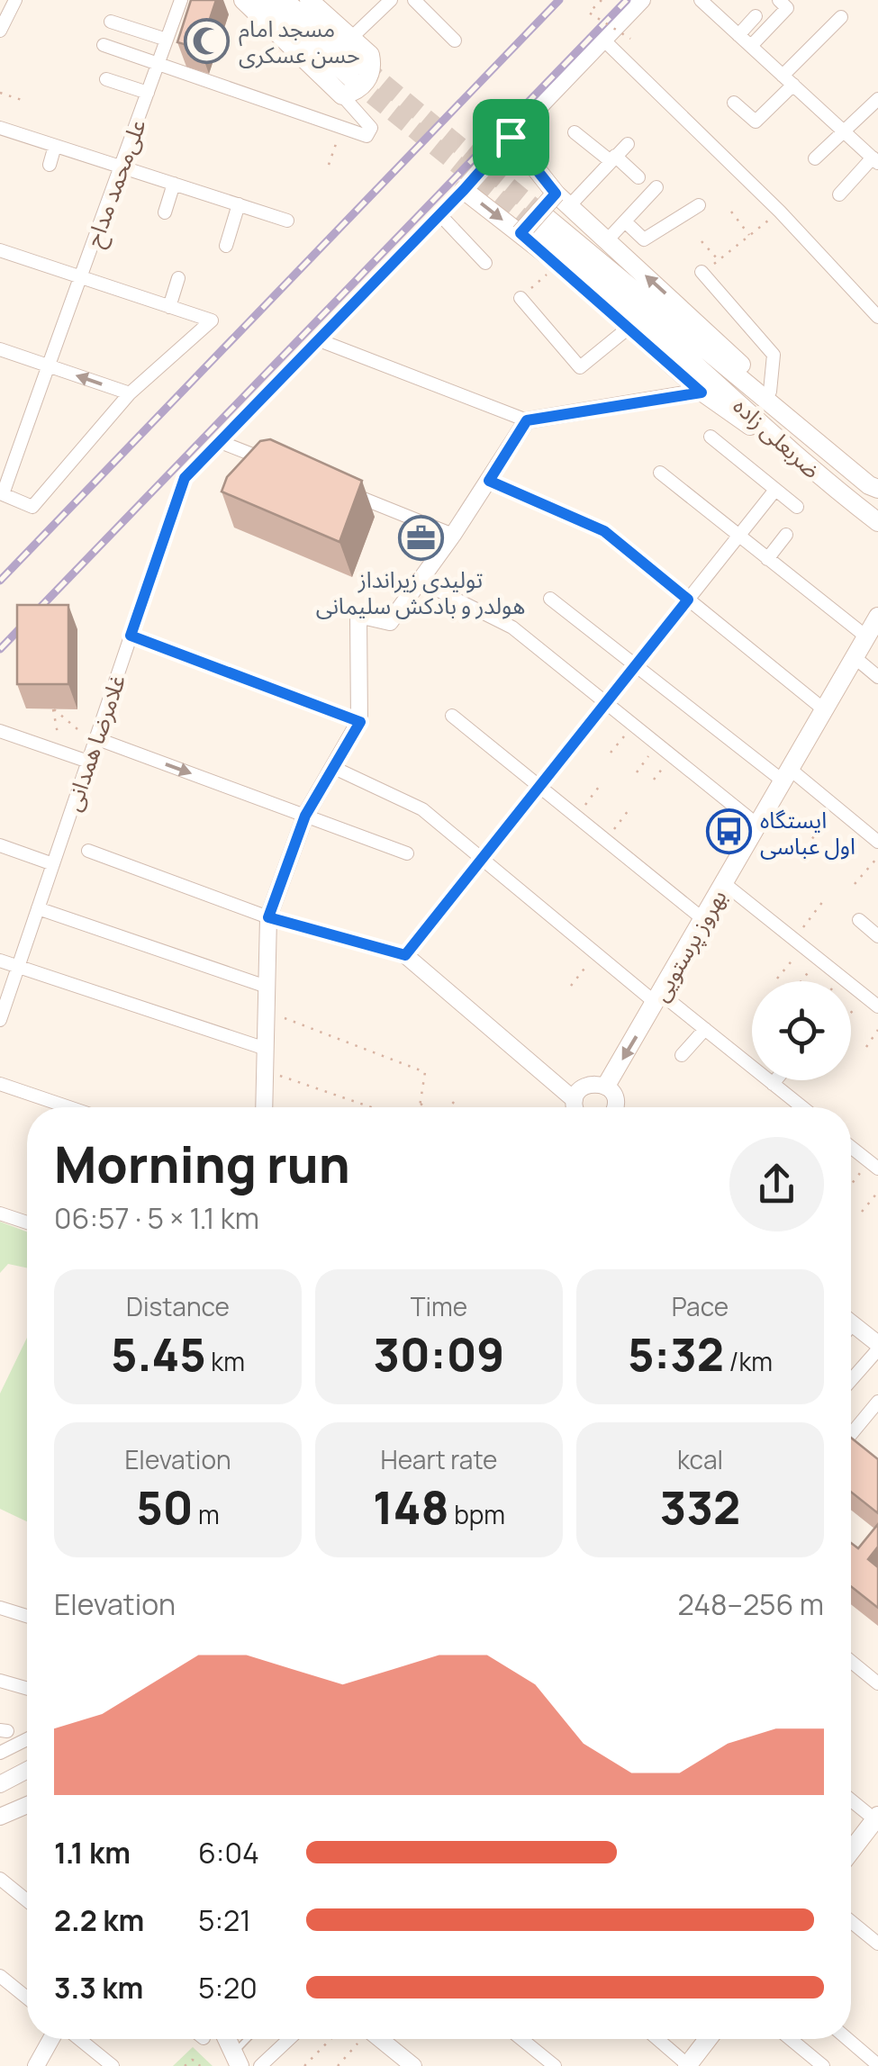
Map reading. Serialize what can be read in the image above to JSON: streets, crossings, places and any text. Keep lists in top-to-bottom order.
{
  "streets": {
    "main road": ["ضربعلی زاده", "بهروز پرستویی"],
    "street": ["علی‌محمد مداح", "غلامرضا همدانی"]
  },
  "places": {
    "mosque": ["مسجد امام حسن عسکری"],
    "office": ["تولیدی زیرانداز هولدر و بادکش سلیمانی"],
    "bus stop": ["ایستگاه اول عباسی"]
  },
  "page": {
    "heading": ["Morning run", "06:57 · 5 × 1.1 km"],
    "stats": [
      ["Distance", "5.45 km"],
      ["Time", "30:09"],
      ["Pace", "5:32 /km"],
      ["Elevation", "50 m"],
      ["Heart rate", "148 bpm"],
      ["kcal", "332"]
    ],
    "chart": ["Elevation", "248–256 m"],
    "list": [
      {
        "name": "1.1 km",
        "note": "6:04"
      },
      {
        "name": "2.2 km",
        "note": "5:21"
      },
      {
        "name": "3.3 km",
        "note": "5:20"
      }
    ]
  }
}
